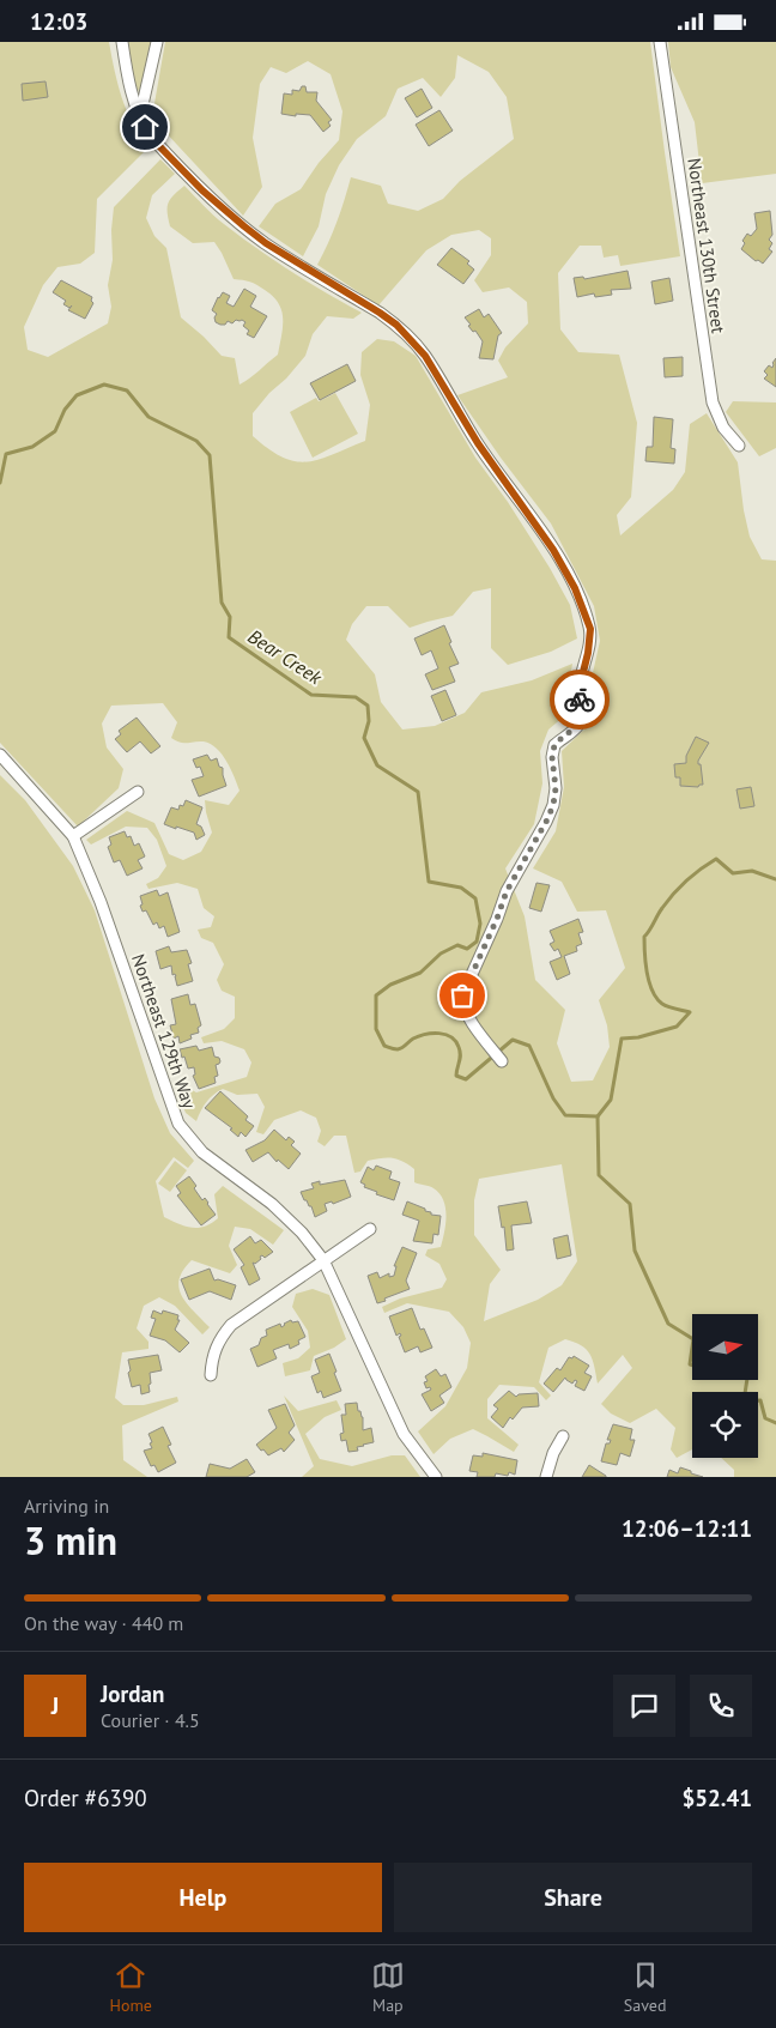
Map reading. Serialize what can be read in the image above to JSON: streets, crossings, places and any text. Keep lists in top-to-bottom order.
{
  "streets": {
    "street": ["Northeast 130th Street", "Northeast 129th Way"]
  },
  "water": ["Bear Creek"],
  "north": "right",
  "page": {
    "status": "12:03",
    "heading": ["3 min", "Arriving in", "12:06–12:11"],
    "panel": [
      "Jordan",
      "Courier · 4.5",
      "Order #6390",
      "$52.41"
    ],
    "bar": "On the way · 440 m",
    "round": "J",
    "buttons": ["Help", "Share"],
    "tabs": ["Home", "Map", "Saved"]
  }
}
